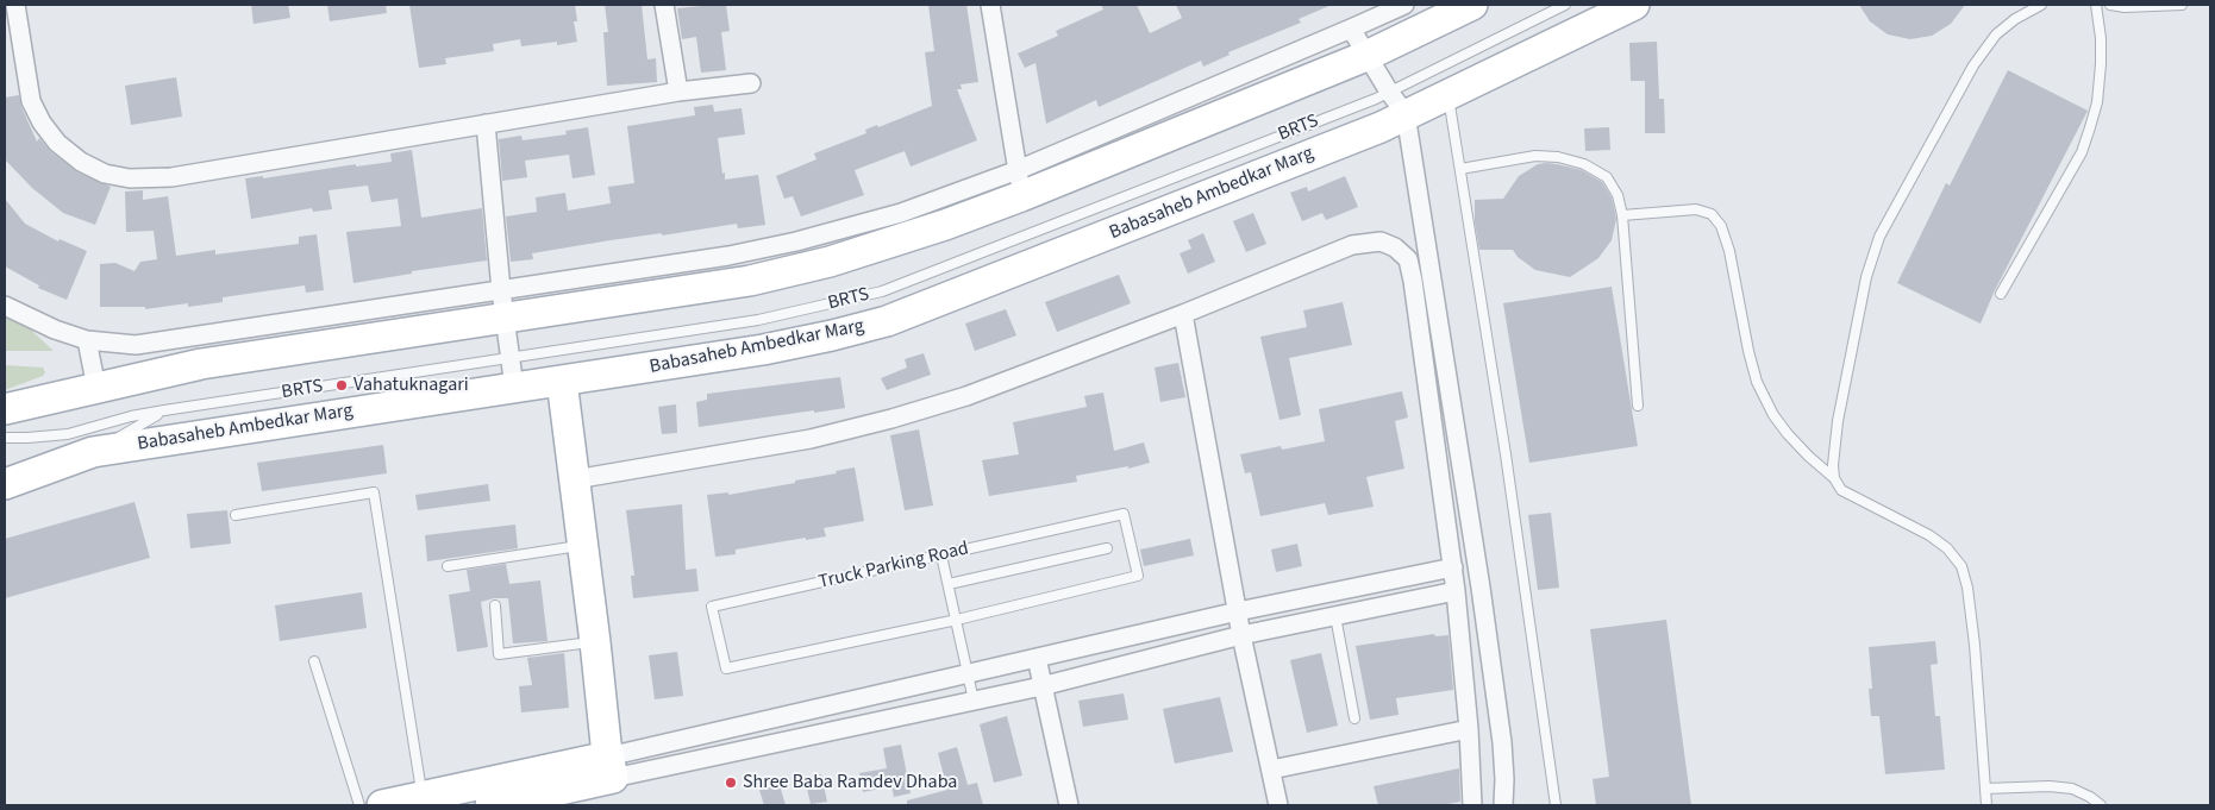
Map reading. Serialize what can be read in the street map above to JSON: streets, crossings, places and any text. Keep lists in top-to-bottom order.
{
  "streets": {
    "main road": ["Babasaheb Ambedkar Marg"],
    "lane": ["BRTS", "Truck Parking Road"]
  },
  "crossings": [
    ["BRTS", "Babasaheb Ambedkar Marg"]
  ],
  "places": ["Vahatuknagari", "Shree Baba Ramdev Dhaba"]
}
